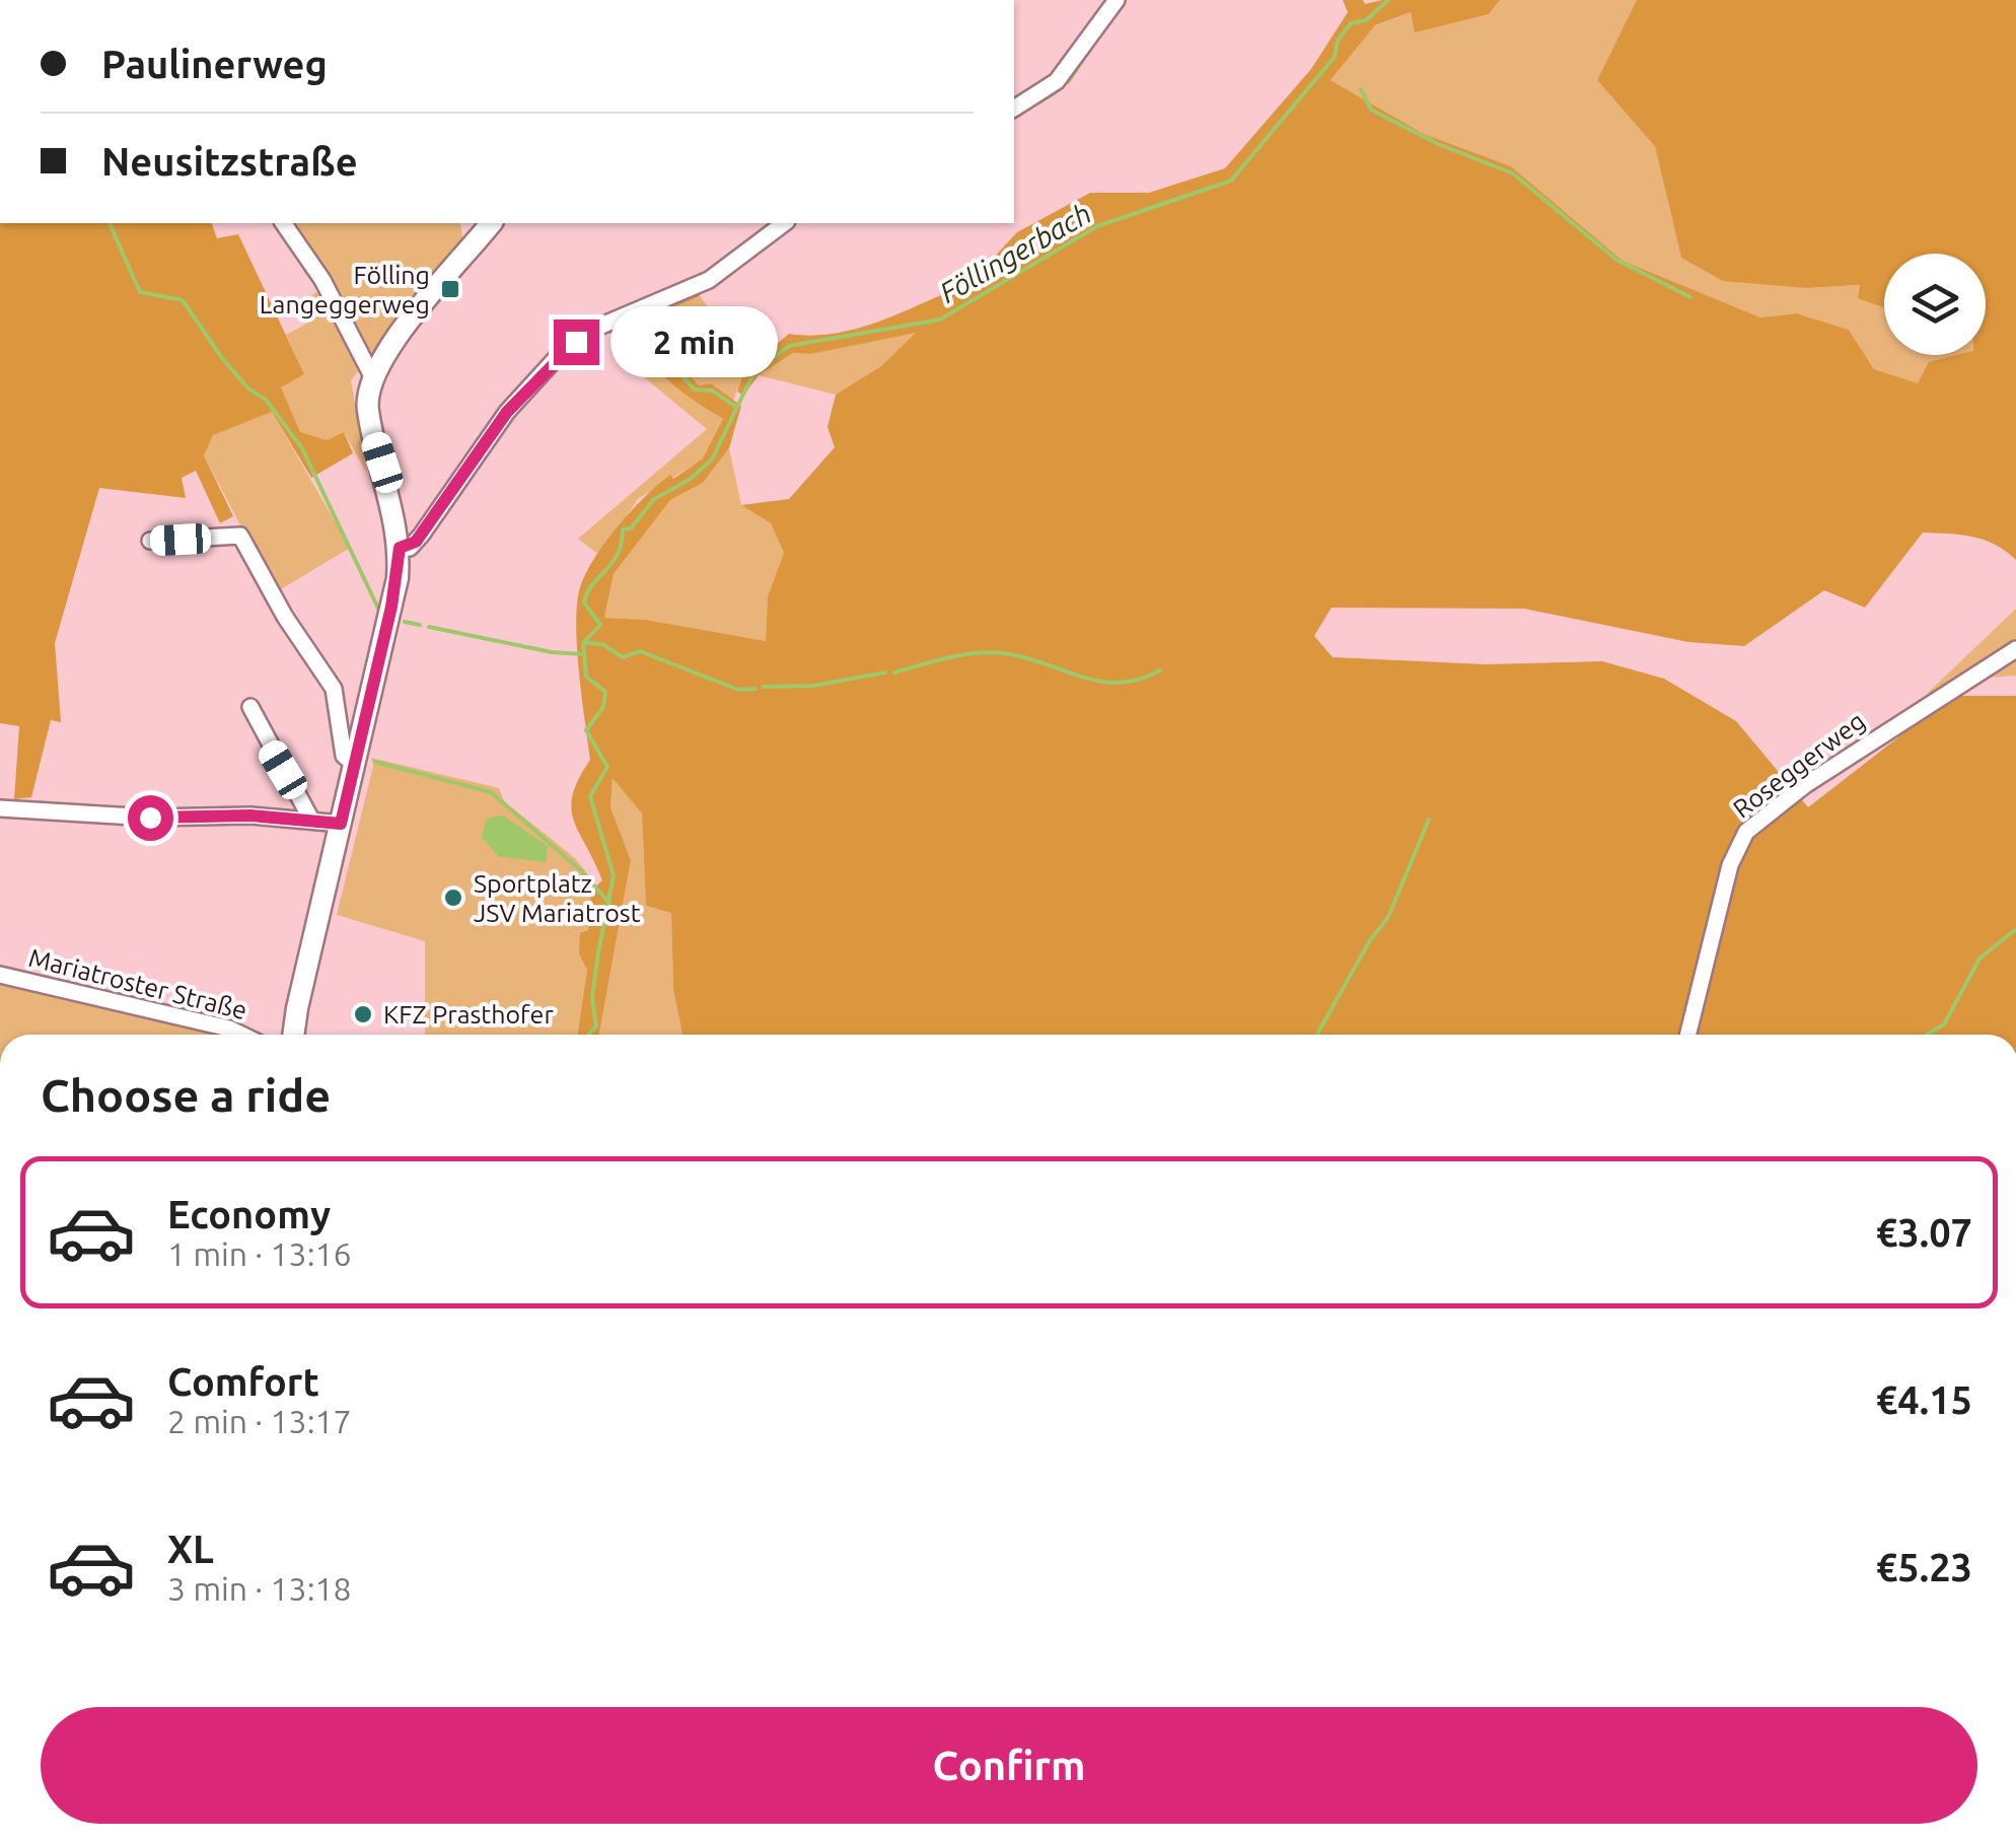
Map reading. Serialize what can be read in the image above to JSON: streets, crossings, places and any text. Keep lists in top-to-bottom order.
{
  "streets": {
    "street": ["Roseggerweg", "Mariatroster Straße"]
  },
  "water": ["Föllingerbach"],
  "places": {
    "transit": ["Fölling Langeggerweg"],
    "other": ["Sportplatz JSV Mariatrost", "KFZ Prasthofer"]
  },
  "page": {
    "banner": ["Paulinerweg", "Neusitzstraße"],
    "bubble": "2 min",
    "heading": "Choose a ride",
    "list": [
      {
        "name": "Economy",
        "note": "1 min · 13:16",
        "value": "€3.07"
      },
      {
        "name": "Comfort",
        "note": "2 min · 13:17",
        "value": "€4.15"
      },
      {
        "name": "XL",
        "note": "3 min · 13:18",
        "value": "€5.23"
      }
    ],
    "buttons": "Confirm"
  }
}
